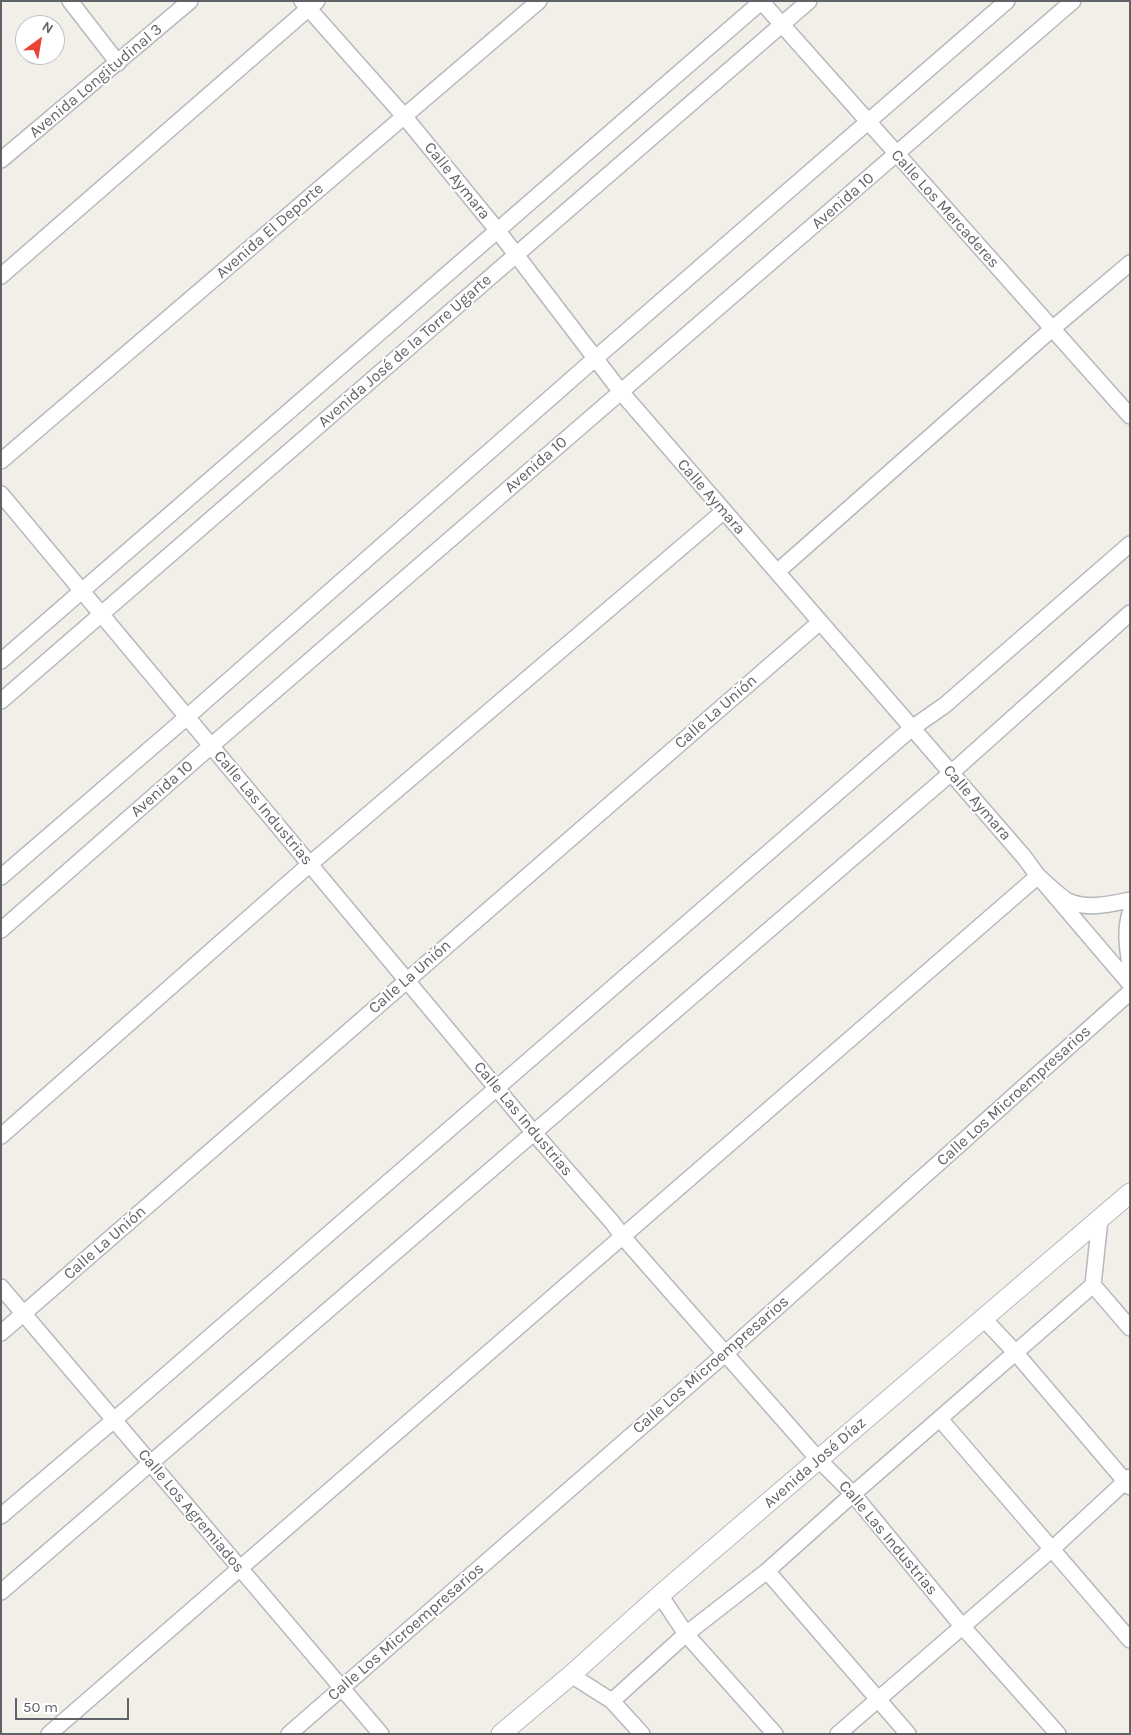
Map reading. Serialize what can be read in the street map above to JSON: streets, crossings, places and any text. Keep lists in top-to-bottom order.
{
  "streets": {
    "street": [
      "Avenida Longitudinal 3",
      "Calle Aymara",
      "Avenida 10",
      "Calle Los Mercaderes",
      "Avenida El Deporte",
      "Avenida José de la Torre Ugarte",
      "Calle La Unión",
      "Calle Las Industrias",
      "Calle Los Microempresarios",
      "Avenida José Díaz",
      "Calle Los Agremiados"
    ]
  },
  "crossings": [
    ["Calle Aymara", "Avenida 10"],
    ["Calle Aymara", "Avenida El Deporte"],
    ["Calle Aymara", "Avenida José de la Torre Ugarte"],
    ["Calle Aymara", "Calle La Unión"],
    ["Avenida 10", "Calle Los Mercaderes"],
    ["Avenida 10", "Calle Las Industrias"],
    ["Calle Los Mercaderes", "Avenida José de la Torre Ugarte"],
    ["Avenida José de la Torre Ugarte", "Calle Las Industrias"],
    ["Calle La Unión", "Calle Las Industrias"],
    ["Calle La Unión", "Calle Los Agremiados"],
    ["Calle Las Industrias", "Calle Los Microempresarios"],
    ["Calle Las Industrias", "Avenida José Díaz"],
    ["Calle Los Microempresarios", "Calle Los Agremiados"]
  ],
  "scale_bar": "50 m",
  "north": "top right"
}
